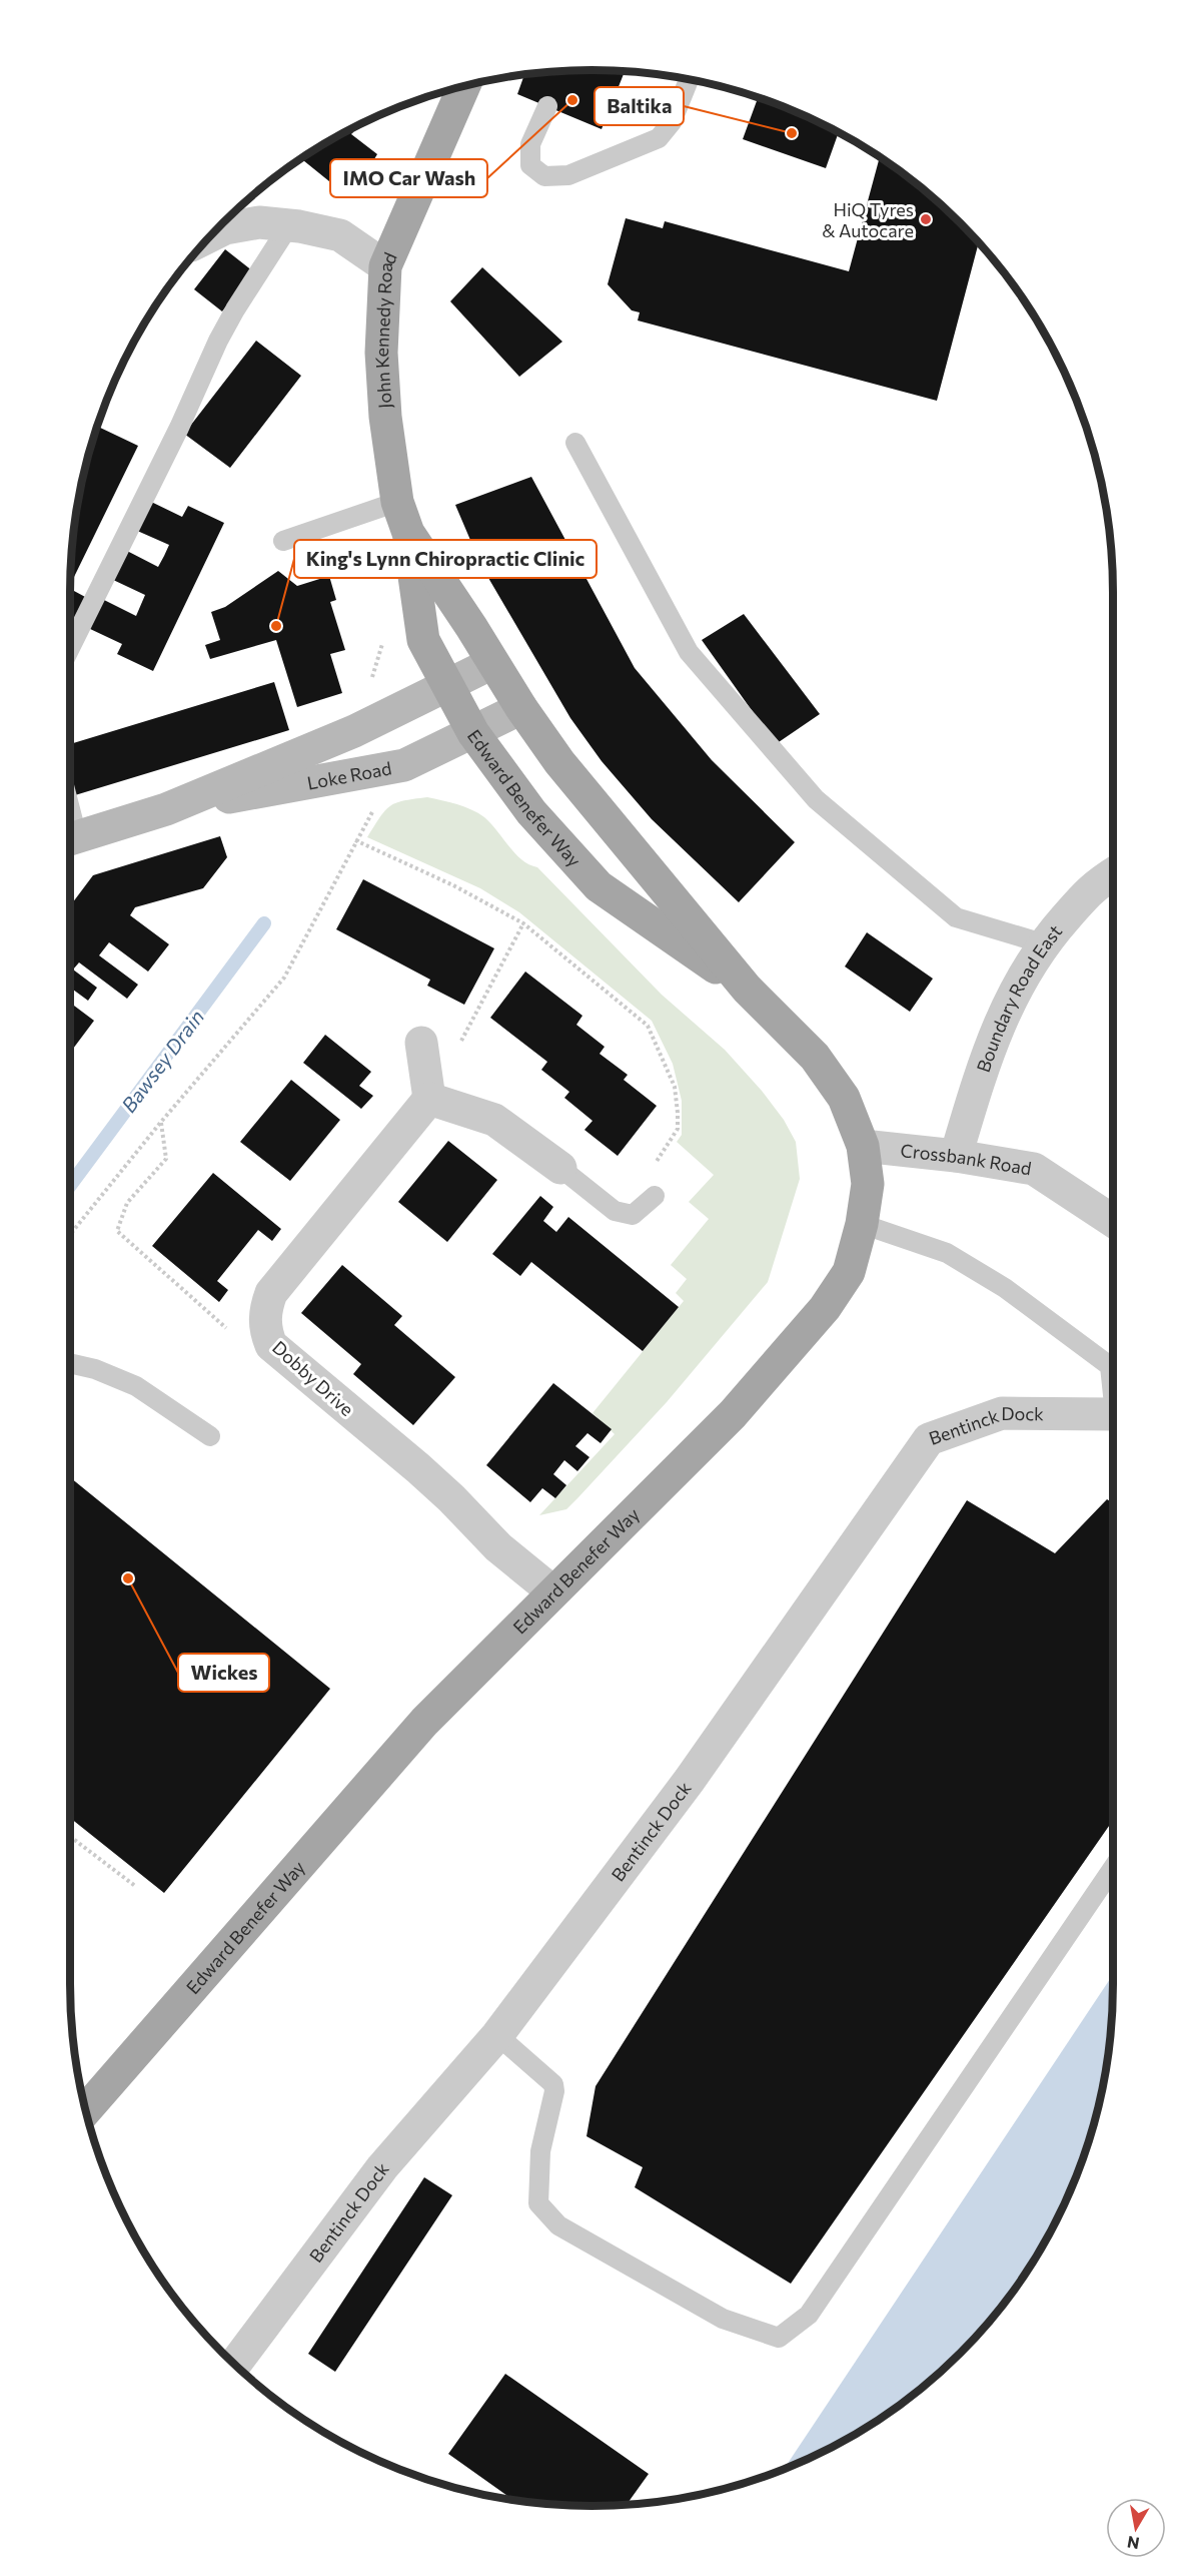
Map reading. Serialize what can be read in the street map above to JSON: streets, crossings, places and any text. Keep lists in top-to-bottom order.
{
  "streets": {
    "main road": ["John Kennedy Road", "Edward Benefer Way"],
    "street": [
      "Loke Road",
      "Boundary Road East",
      "Crossbank Road",
      "Dobby Drive",
      "Bentinck Dock"
    ]
  },
  "crossings": [
    ["John Kennedy Road", "Loke Road"],
    ["John Kennedy Road", "Edward Benefer Way"],
    ["Loke Road", "Edward Benefer Way"],
    ["Edward Benefer Way", "Crossbank Road"],
    ["Edward Benefer Way", "Dobby Drive"],
    ["Boundary Road East", "Crossbank Road"]
  ],
  "water": ["Bawsey Drain"],
  "places": [
    "IMO Car Wash",
    "Baltika",
    "HiQ Tyres & Autocare",
    "King's Lynn Chiropractic Clinic",
    "Wickes"
  ],
  "north": "bottom"
}
